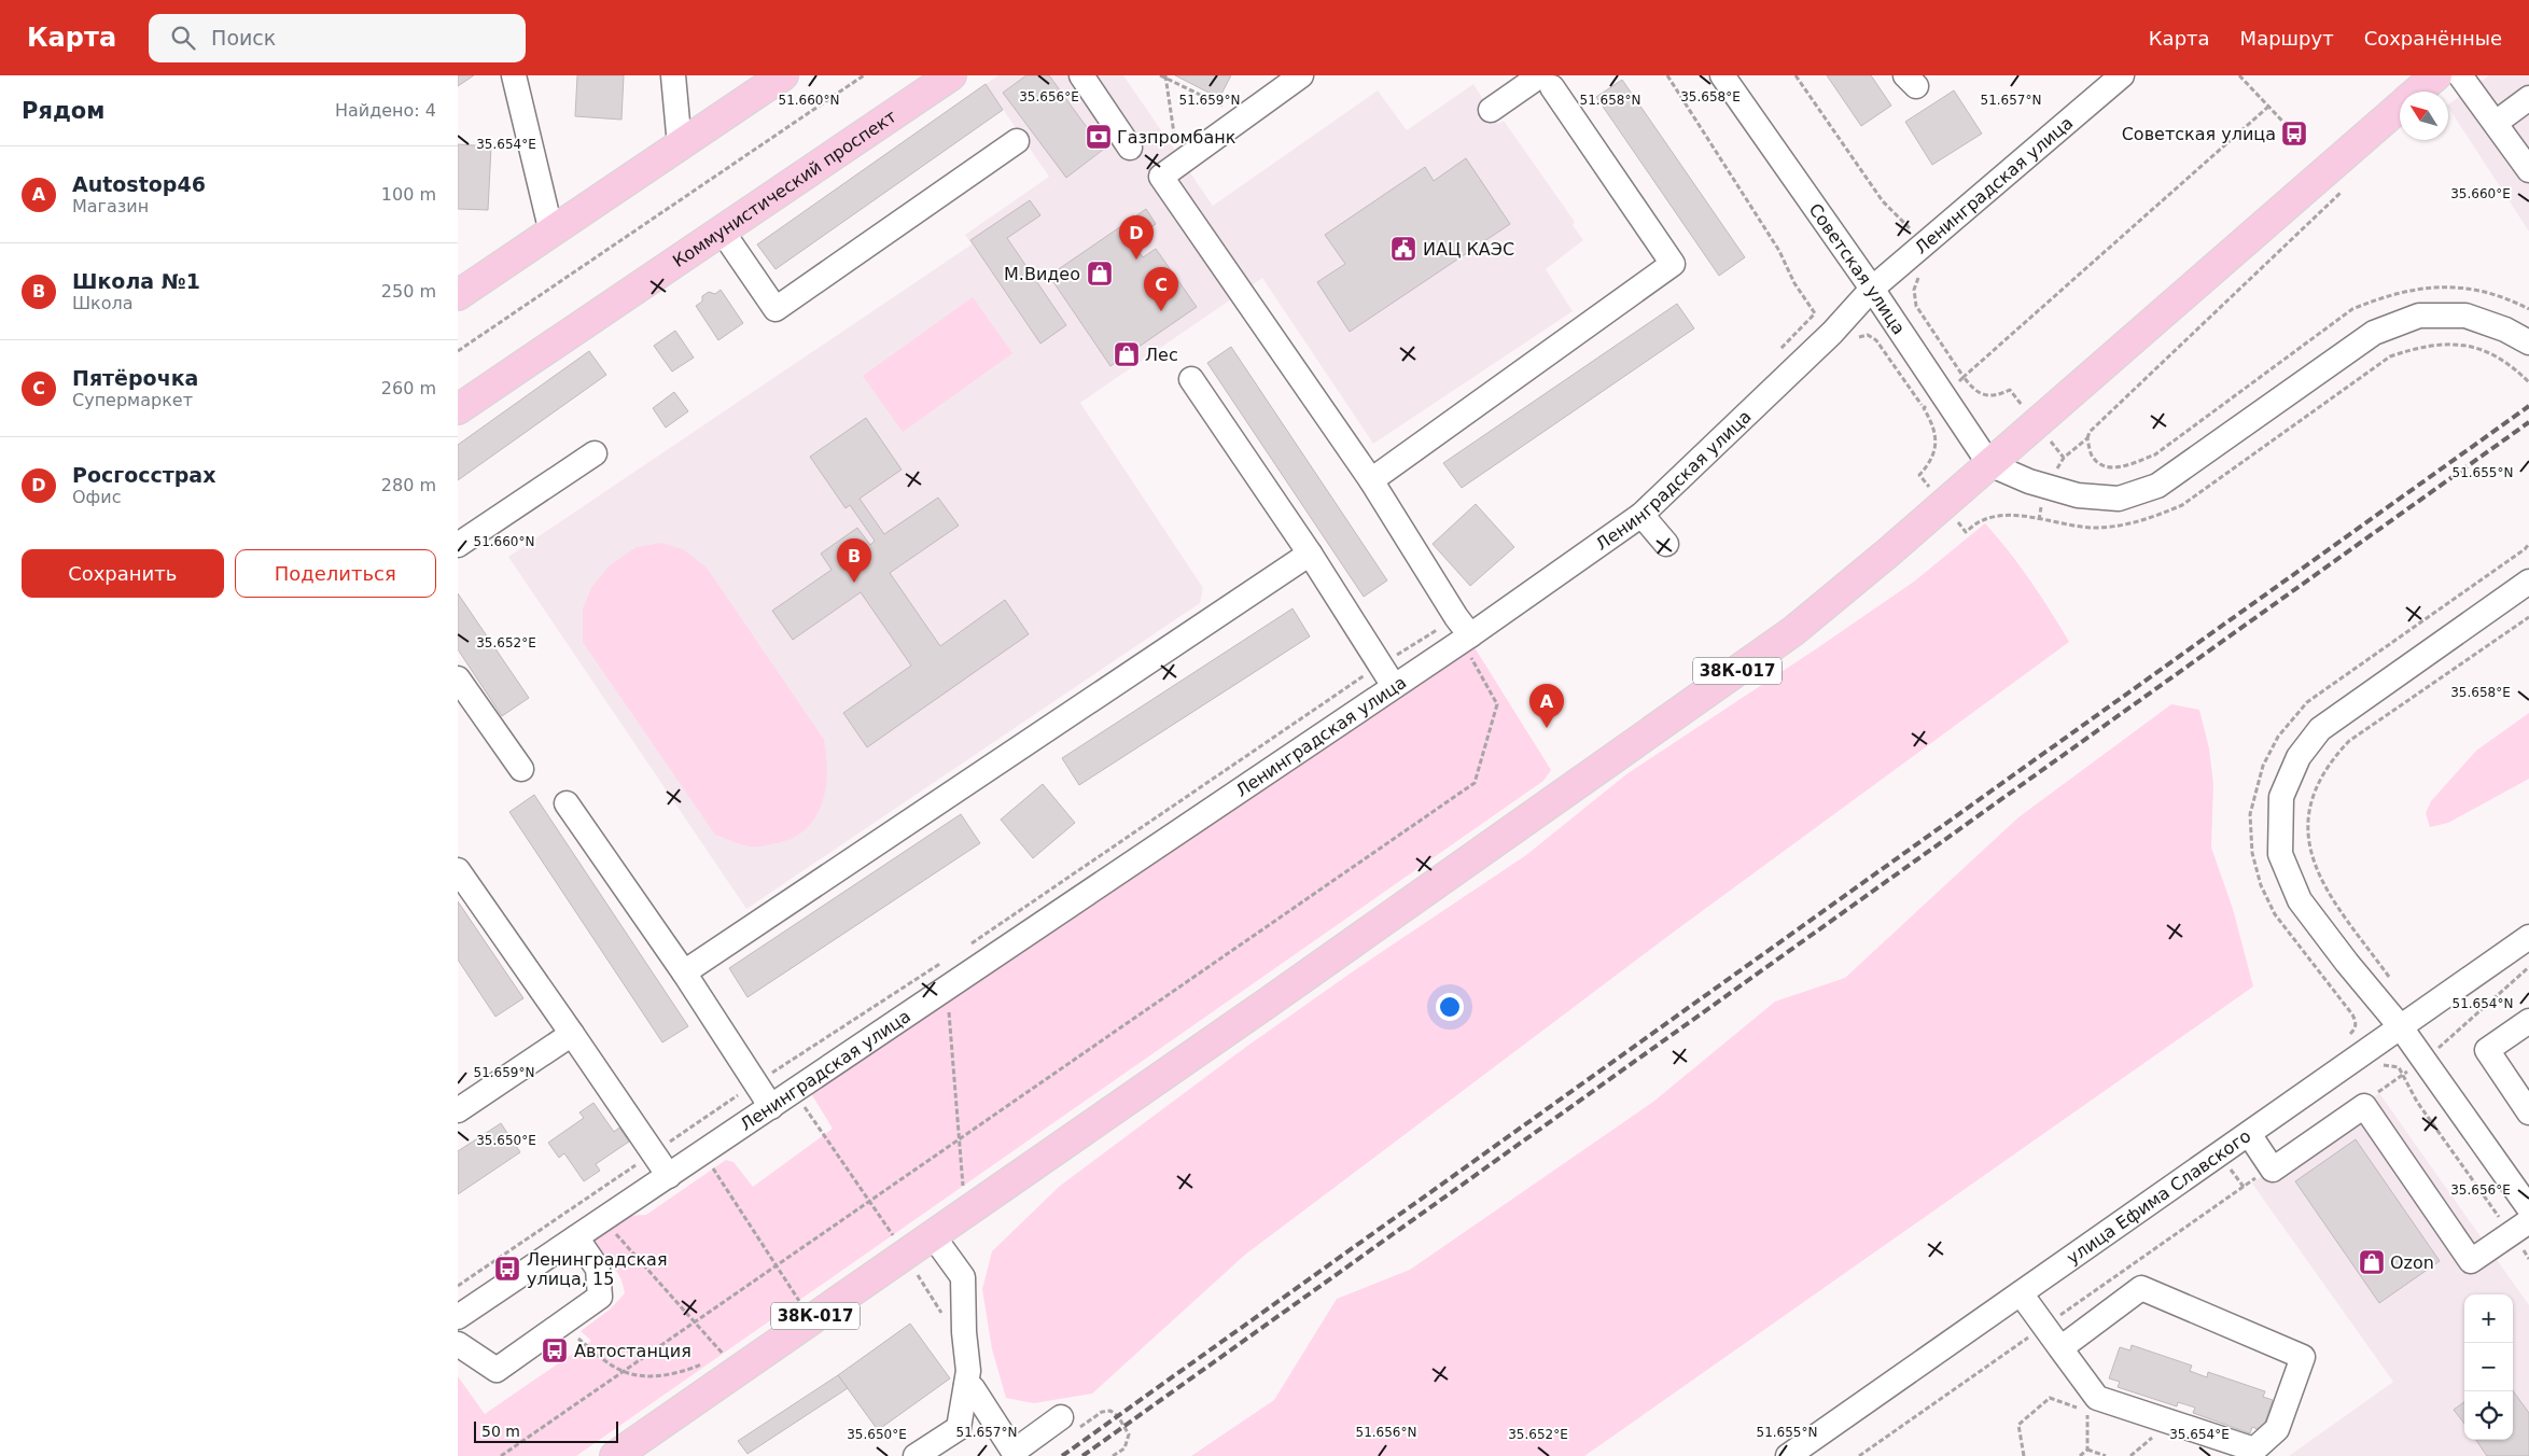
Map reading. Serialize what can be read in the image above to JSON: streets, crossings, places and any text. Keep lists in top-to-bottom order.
{
  "streets": {
    "main road": ["Коммунистический проспект", "38К-017"],
    "street": ["Ленинградская улица", "Советская улица", "улица Ефима Славского"]
  },
  "crossings": [
    ["Ленинградская улица", "Советская улица"],
    ["Советская улица", "38К-017"]
  ],
  "places": {
    "bus stop": ["Советская улица", "Ленинградская улица, 15", "Автостанция"],
    "bank": ["Газпромбанк"],
    "public building": ["ИАЦ КАЭС"],
    "shop": ["М.Видео", "Лес", "Ozon"]
  },
  "scale_bar": "50 m",
  "north": "top left",
  "page": {
    "header": "Карта",
    "search": "Поиск",
    "nav": ["Карта", "Маршрут", "Сохранённые"],
    "heading": ["Рядом", "Найдено: 4"],
    "list": [
      {
        "mark": "A",
        "name": "Autostop46",
        "note": "Магазин",
        "value": "100 m"
      },
      {
        "mark": "B",
        "name": "Школа №1",
        "note": "Школа",
        "value": "250 m"
      },
      {
        "mark": "C",
        "name": "Пятёрочка",
        "note": "Супермаркет",
        "value": "260 m"
      },
      {
        "mark": "D",
        "name": "Росгосстрах",
        "note": "Офис",
        "value": "280 m"
      }
    ],
    "pins": [
      "D",
      "C",
      "B",
      "A"
    ],
    "buttons": ["Сохранить", "Поделиться"],
    "map_buttons": ["+", "−"],
    "scale": "50 m"
  },
  "coordinates": [
    "35.656°E",
    "35.658°E",
    "51.658°N",
    "51.660°N",
    "51.659°N",
    "51.657°N",
    "35.654°E",
    "35.660°E",
    "51.655°N",
    "35.652°E",
    "51.654°N",
    "35.650°E",
    "51.656°N"
  ]
}
